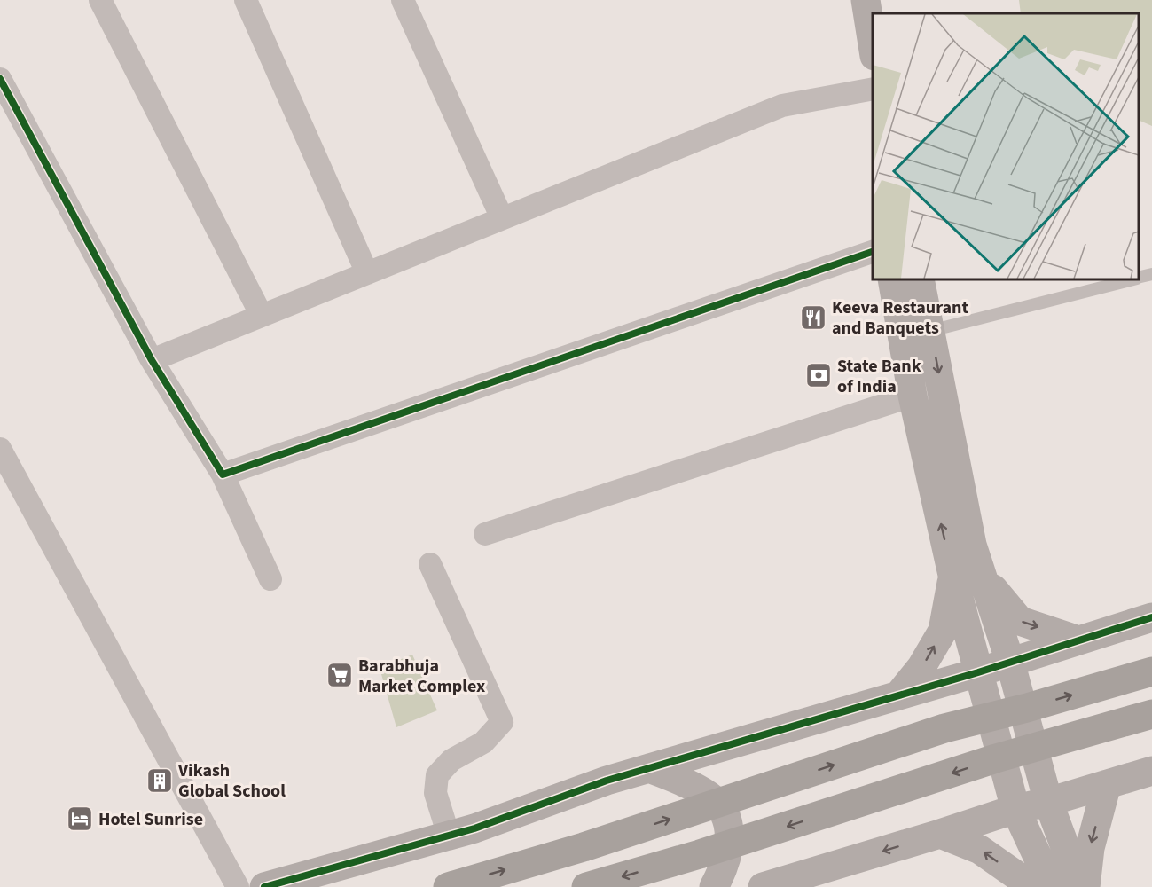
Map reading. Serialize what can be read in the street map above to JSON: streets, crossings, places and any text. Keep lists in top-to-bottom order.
{
  "places": {
    "restaurant": ["Keeva Restaurant and Banquets"],
    "bank": ["State Bank of India"],
    "supermarket": ["Barabhuja Market Complex"],
    "building": ["Vikash Global School"],
    "hotel": ["Hotel Sunrise"]
  }
}
